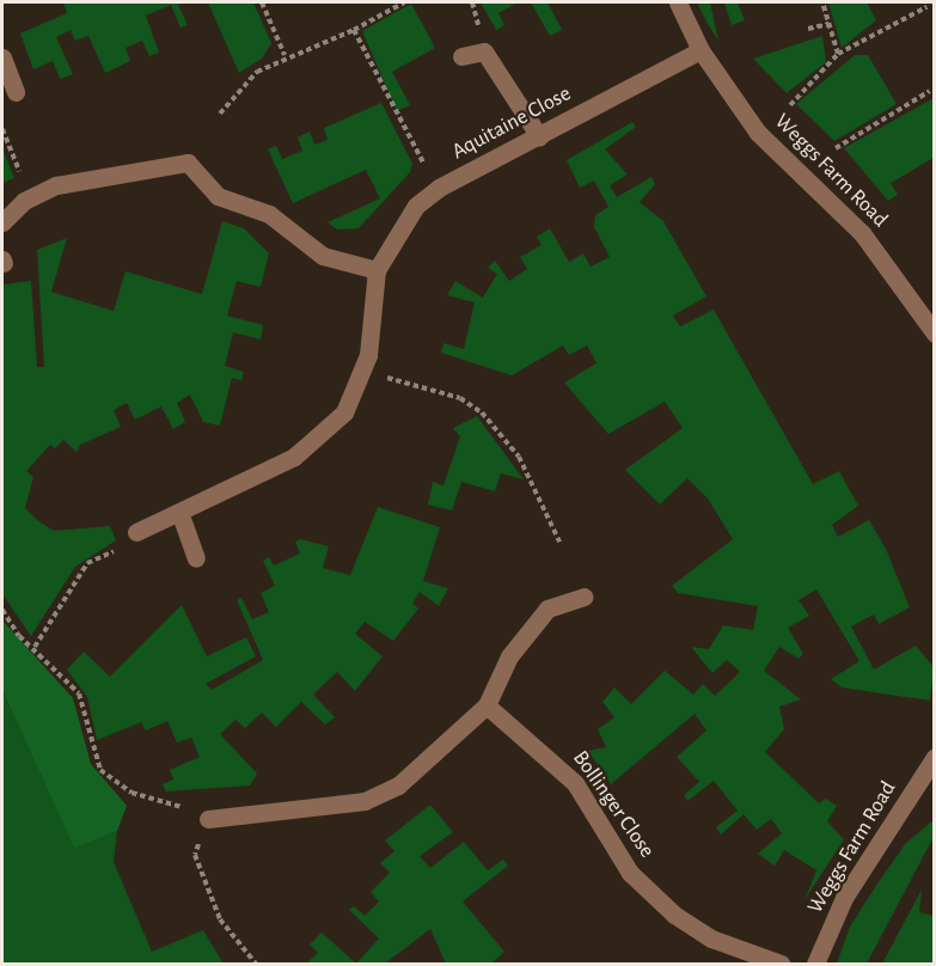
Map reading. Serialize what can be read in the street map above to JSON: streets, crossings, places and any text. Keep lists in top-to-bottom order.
{
  "streets": {
    "street": ["Aquitaine Close", "Weggs Farm Road", "Bollinger Close"]
  },
  "crossings": [
    ["Aquitaine Close", "Weggs Farm Road"]
  ]
}
